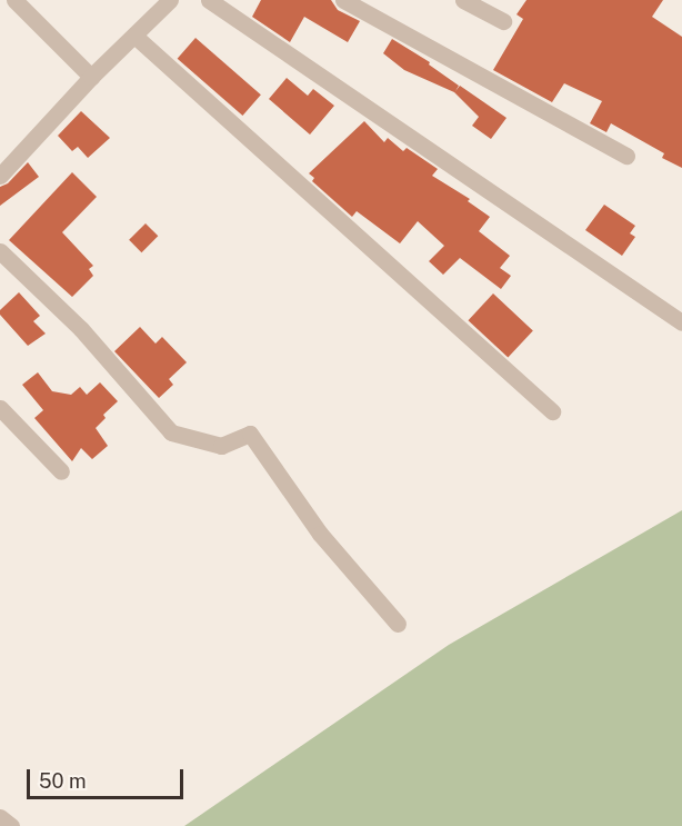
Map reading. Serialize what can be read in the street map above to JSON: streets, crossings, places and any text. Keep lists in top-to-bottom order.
{
  "scale_bar": "50 m"
}
